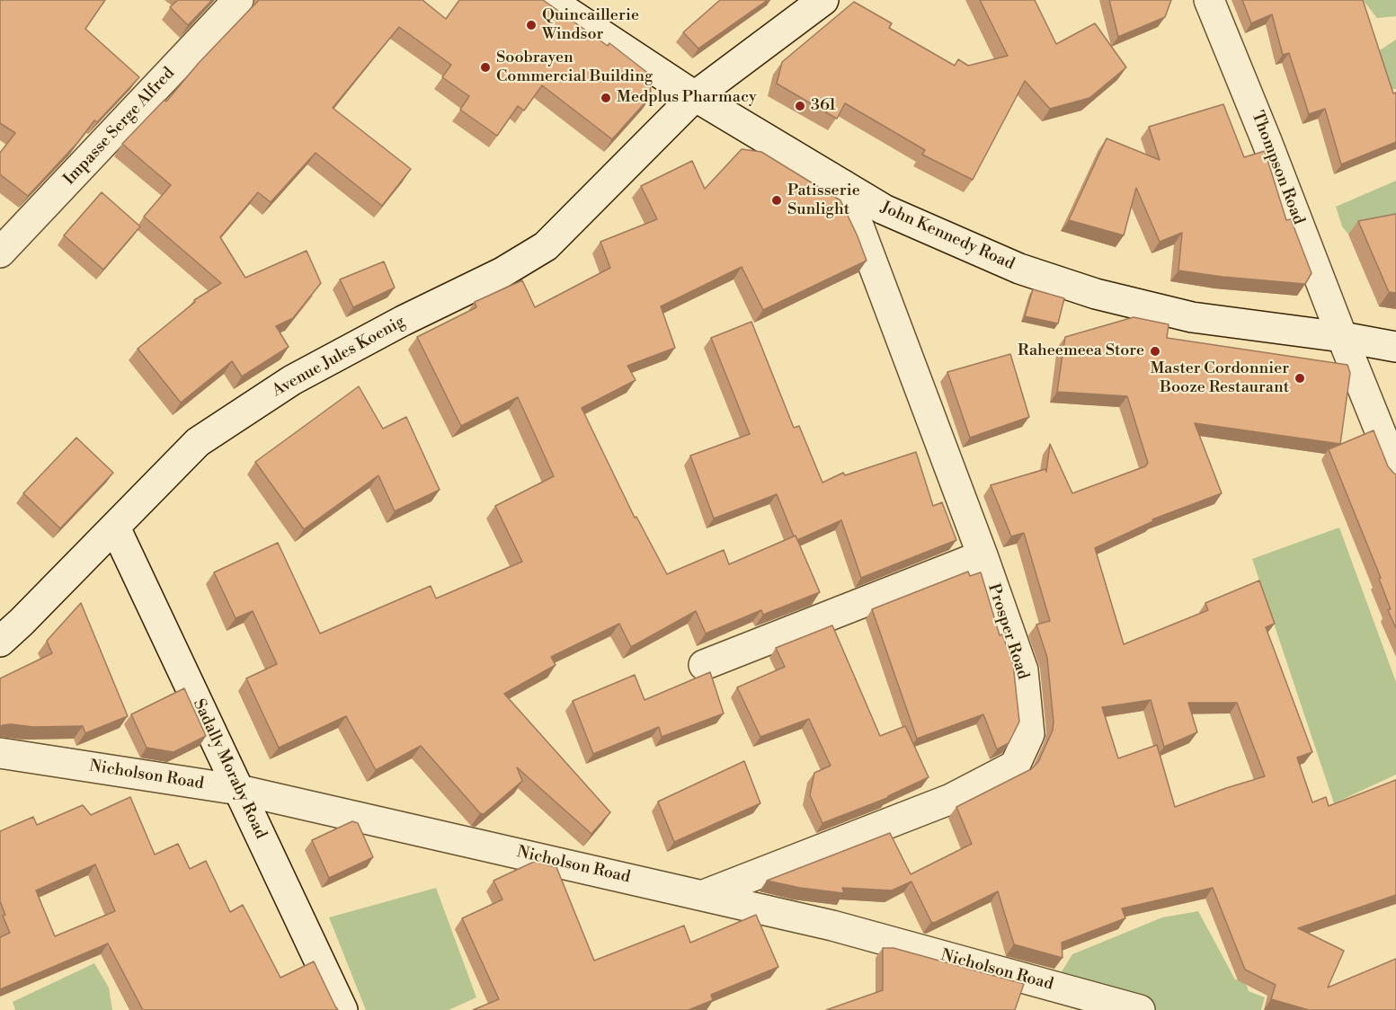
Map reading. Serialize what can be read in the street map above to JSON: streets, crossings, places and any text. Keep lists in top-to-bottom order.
{
  "streets": {
    "street": [
      "Impasse Serge Alfred",
      "Thompson Road",
      "John Kennedy Road",
      "Avenue Jules Koenig",
      "Prosper Road",
      "Sadally Moraby Road",
      "Nicholson Road"
    ]
  },
  "crossings": [
    ["Thompson Road", "John Kennedy Road"],
    ["John Kennedy Road", "Avenue Jules Koenig"],
    ["John Kennedy Road", "Prosper Road"],
    ["Avenue Jules Koenig", "Sadally Moraby Road"],
    ["Prosper Road", "Nicholson Road"],
    ["Sadally Moraby Road", "Nicholson Road"]
  ],
  "places": [
    "Quincaillerie Windsor",
    "Soobrayen Commercial Building",
    "Medplus Pharmacy",
    "361",
    "Patisserie Sunlight",
    "Raheemeea Store",
    "Master Cordonnier Booze Restaurant"
  ]
}
